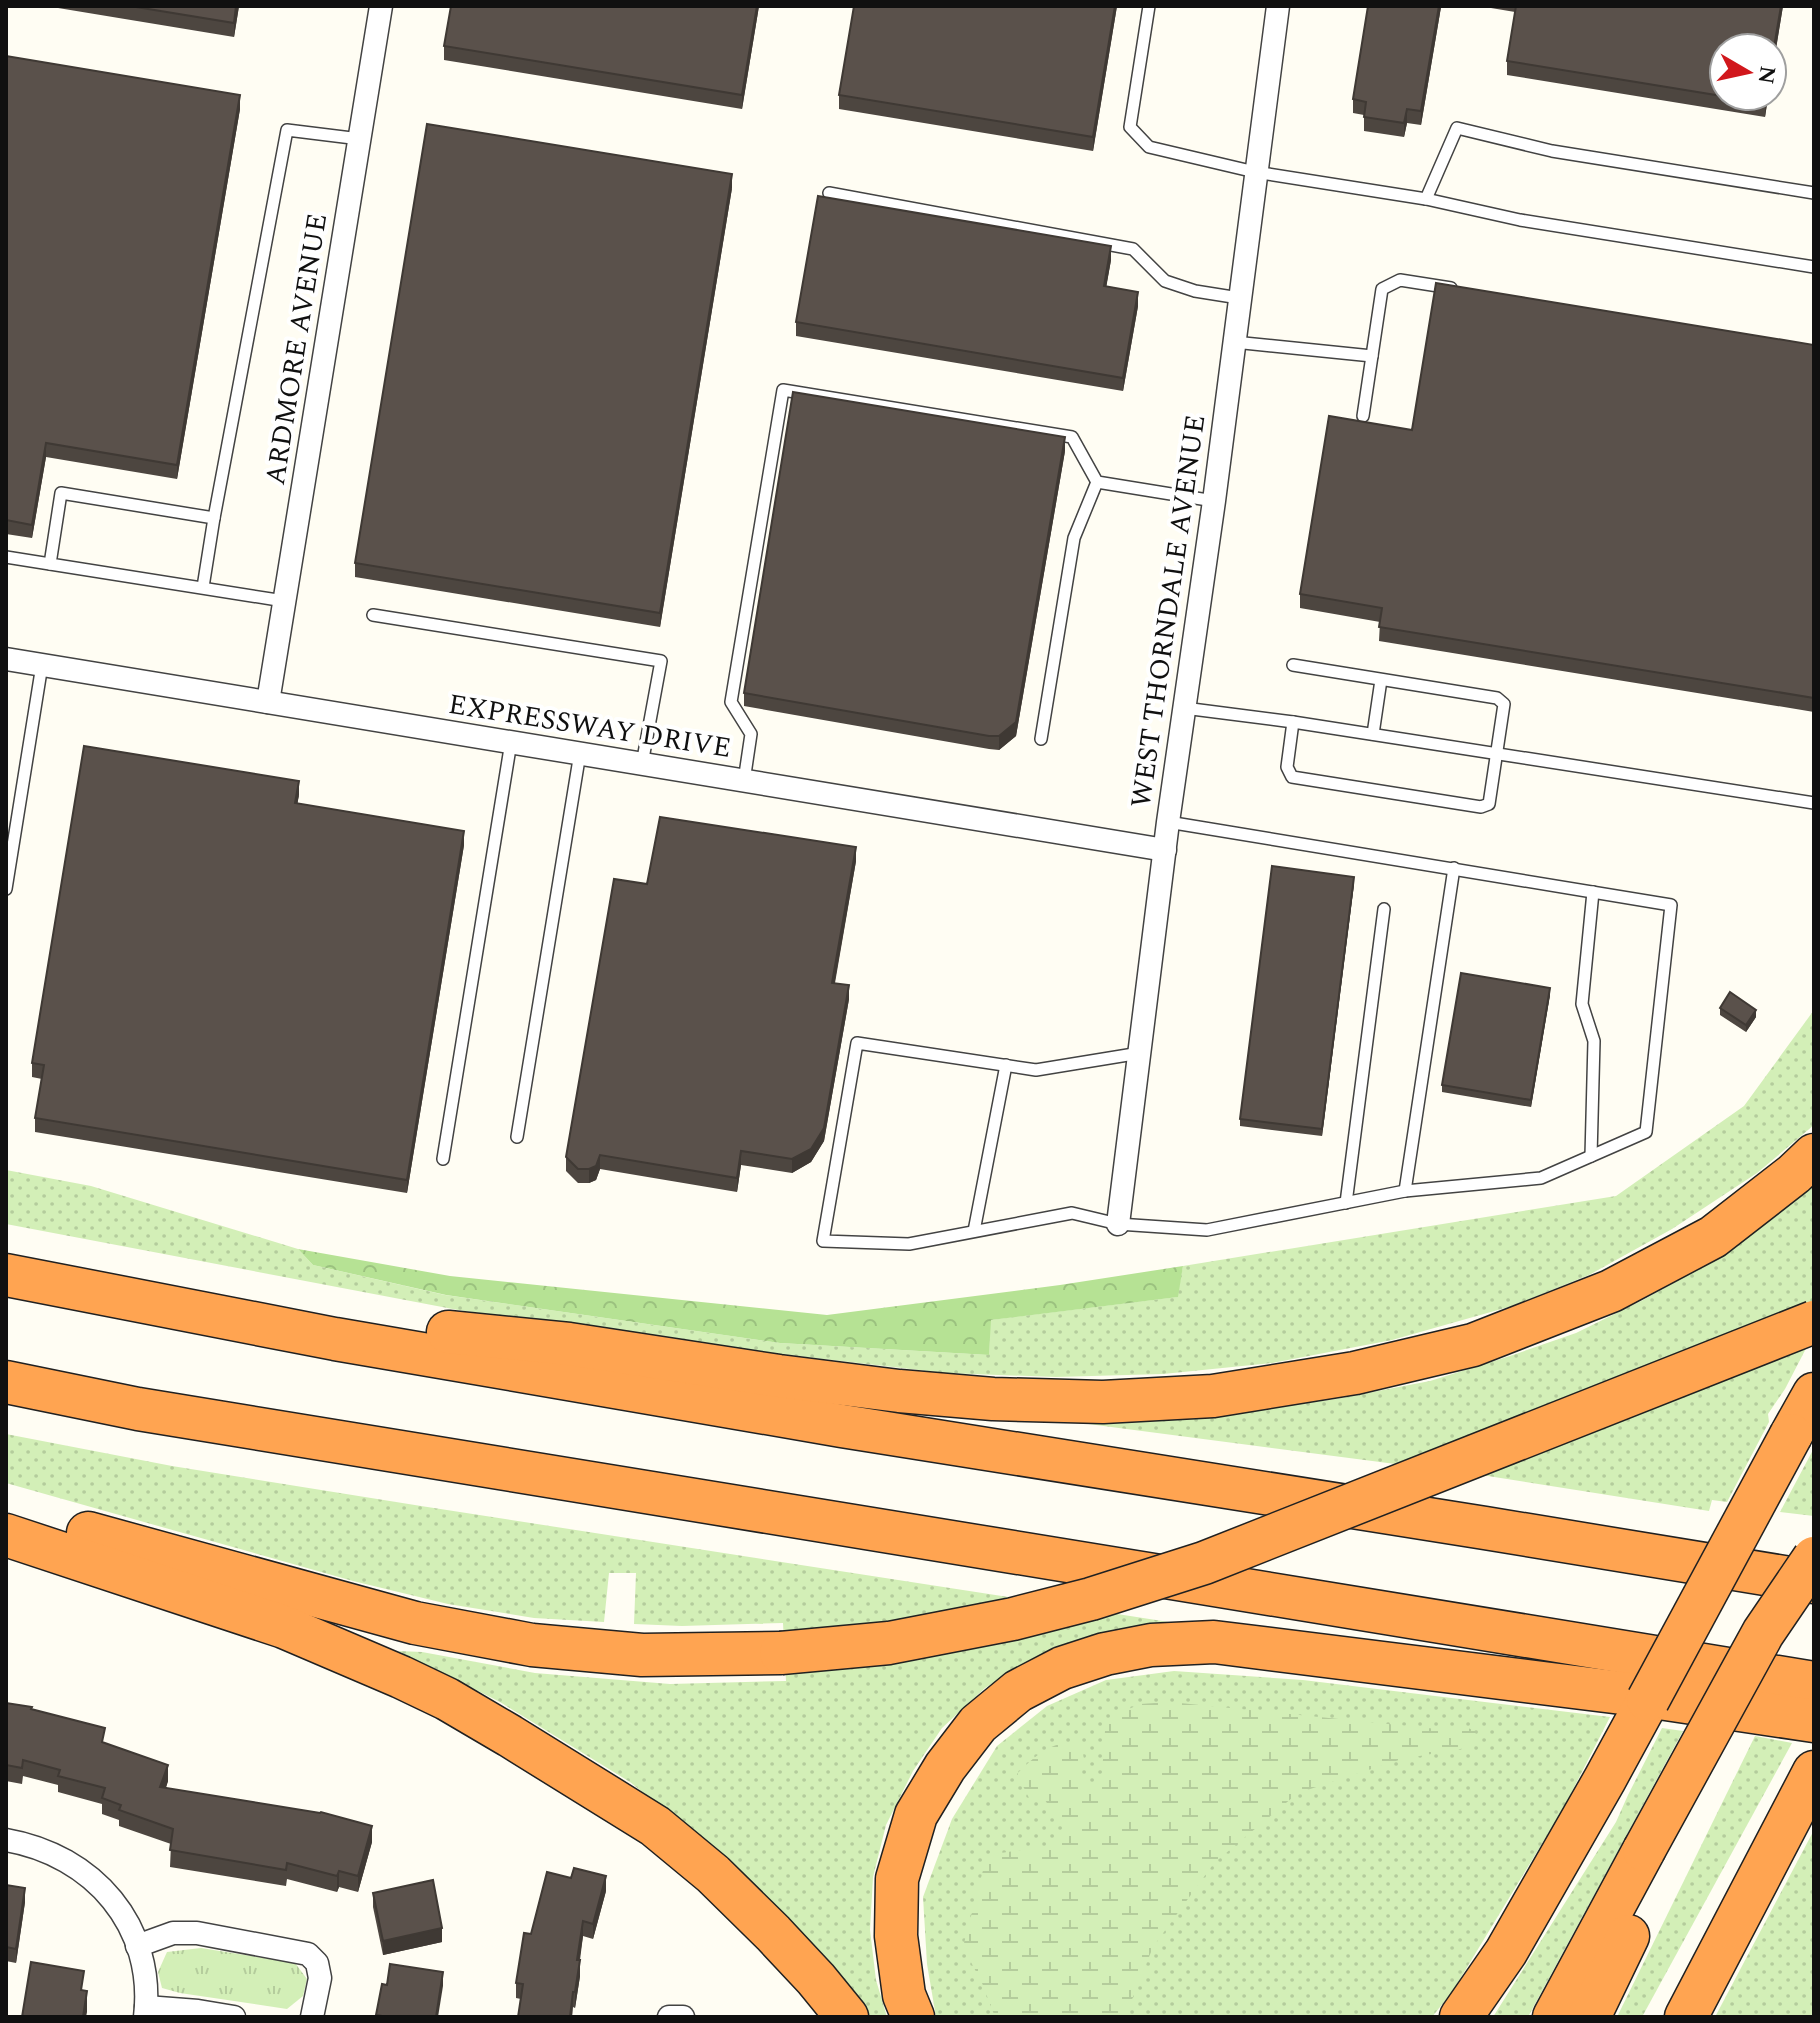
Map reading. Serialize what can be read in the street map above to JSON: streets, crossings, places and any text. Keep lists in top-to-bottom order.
{
  "streets": {
    "street": ["ARDMORE AVENUE", "WEST THORNDALE AVENUE", "EXPRESSWAY DRIVE"]
  },
  "crossings": [
    ["ARDMORE AVENUE", "EXPRESSWAY DRIVE"],
    ["WEST THORNDALE AVENUE", "EXPRESSWAY DRIVE"]
  ],
  "north": "right"
}
